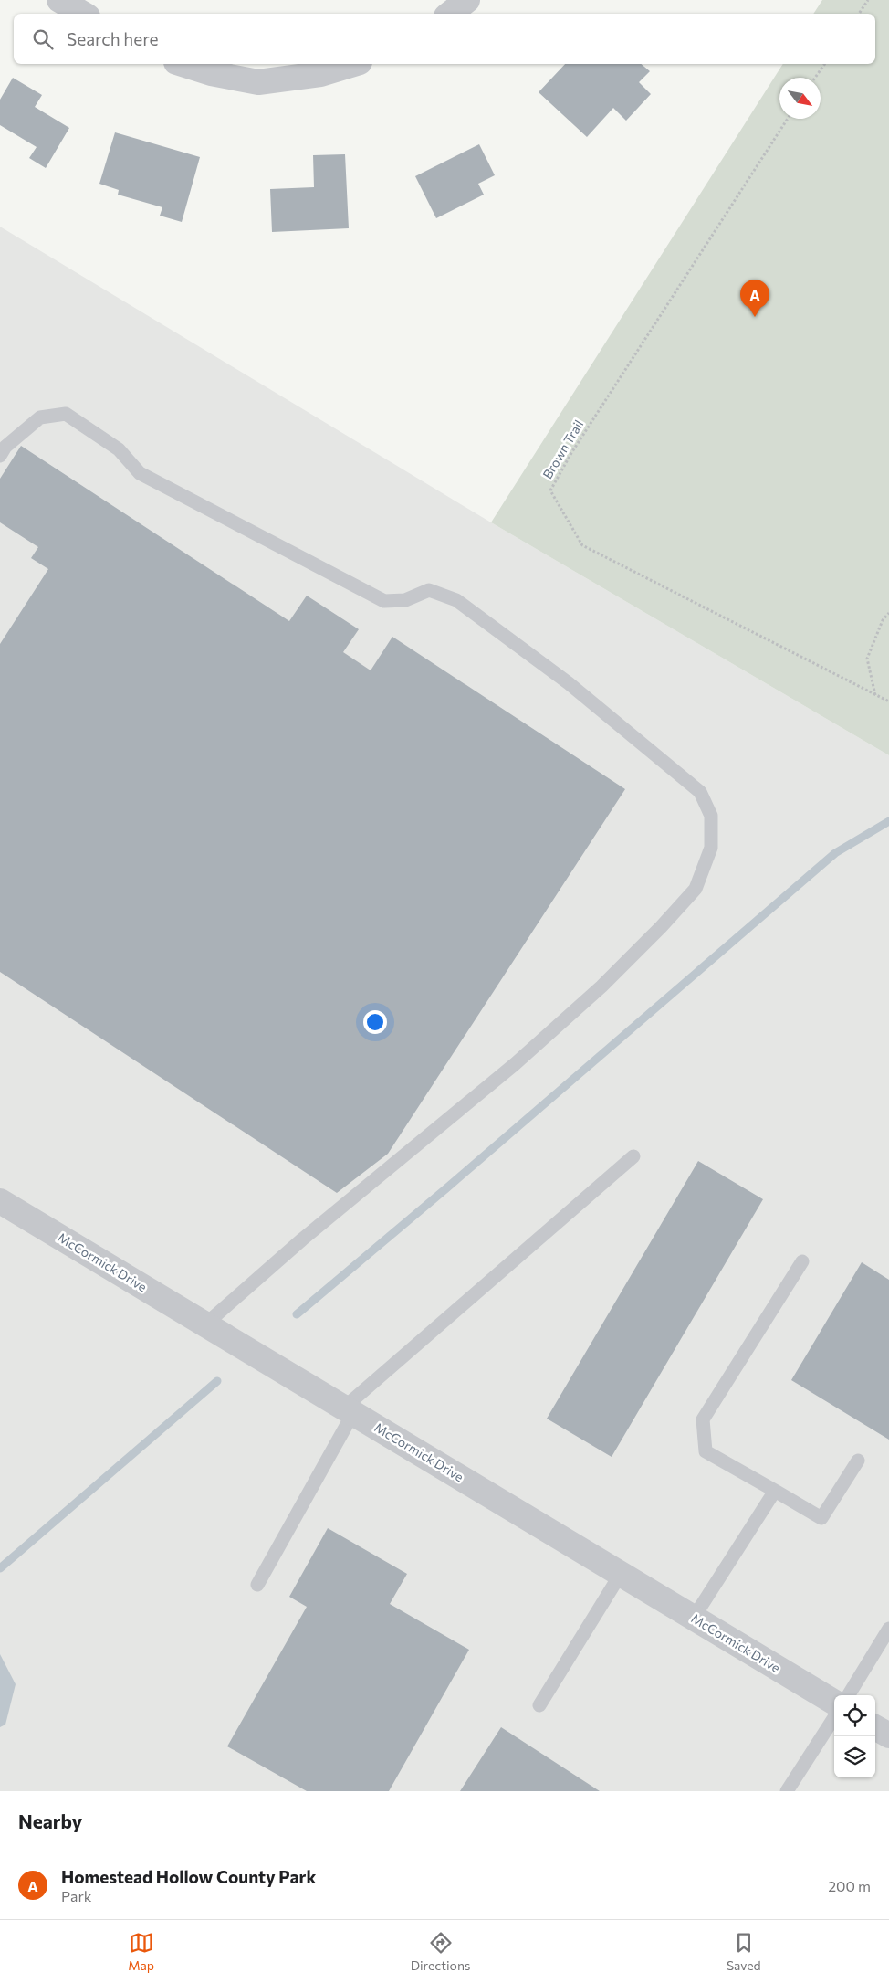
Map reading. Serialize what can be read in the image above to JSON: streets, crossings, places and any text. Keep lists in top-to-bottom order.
{
  "streets": {
    "street": ["McCormick Drive"],
    "path": ["Brown Trail"]
  },
  "north": "bottom right",
  "page": {
    "search": "Search here",
    "pins": "A",
    "heading": "Nearby",
    "list": [
      {
        "mark": "A",
        "name": "Homestead Hollow County Park",
        "note": "Park",
        "value": "200 m"
      }
    ],
    "nav": ["Map", "Directions", "Saved"]
  }
}
